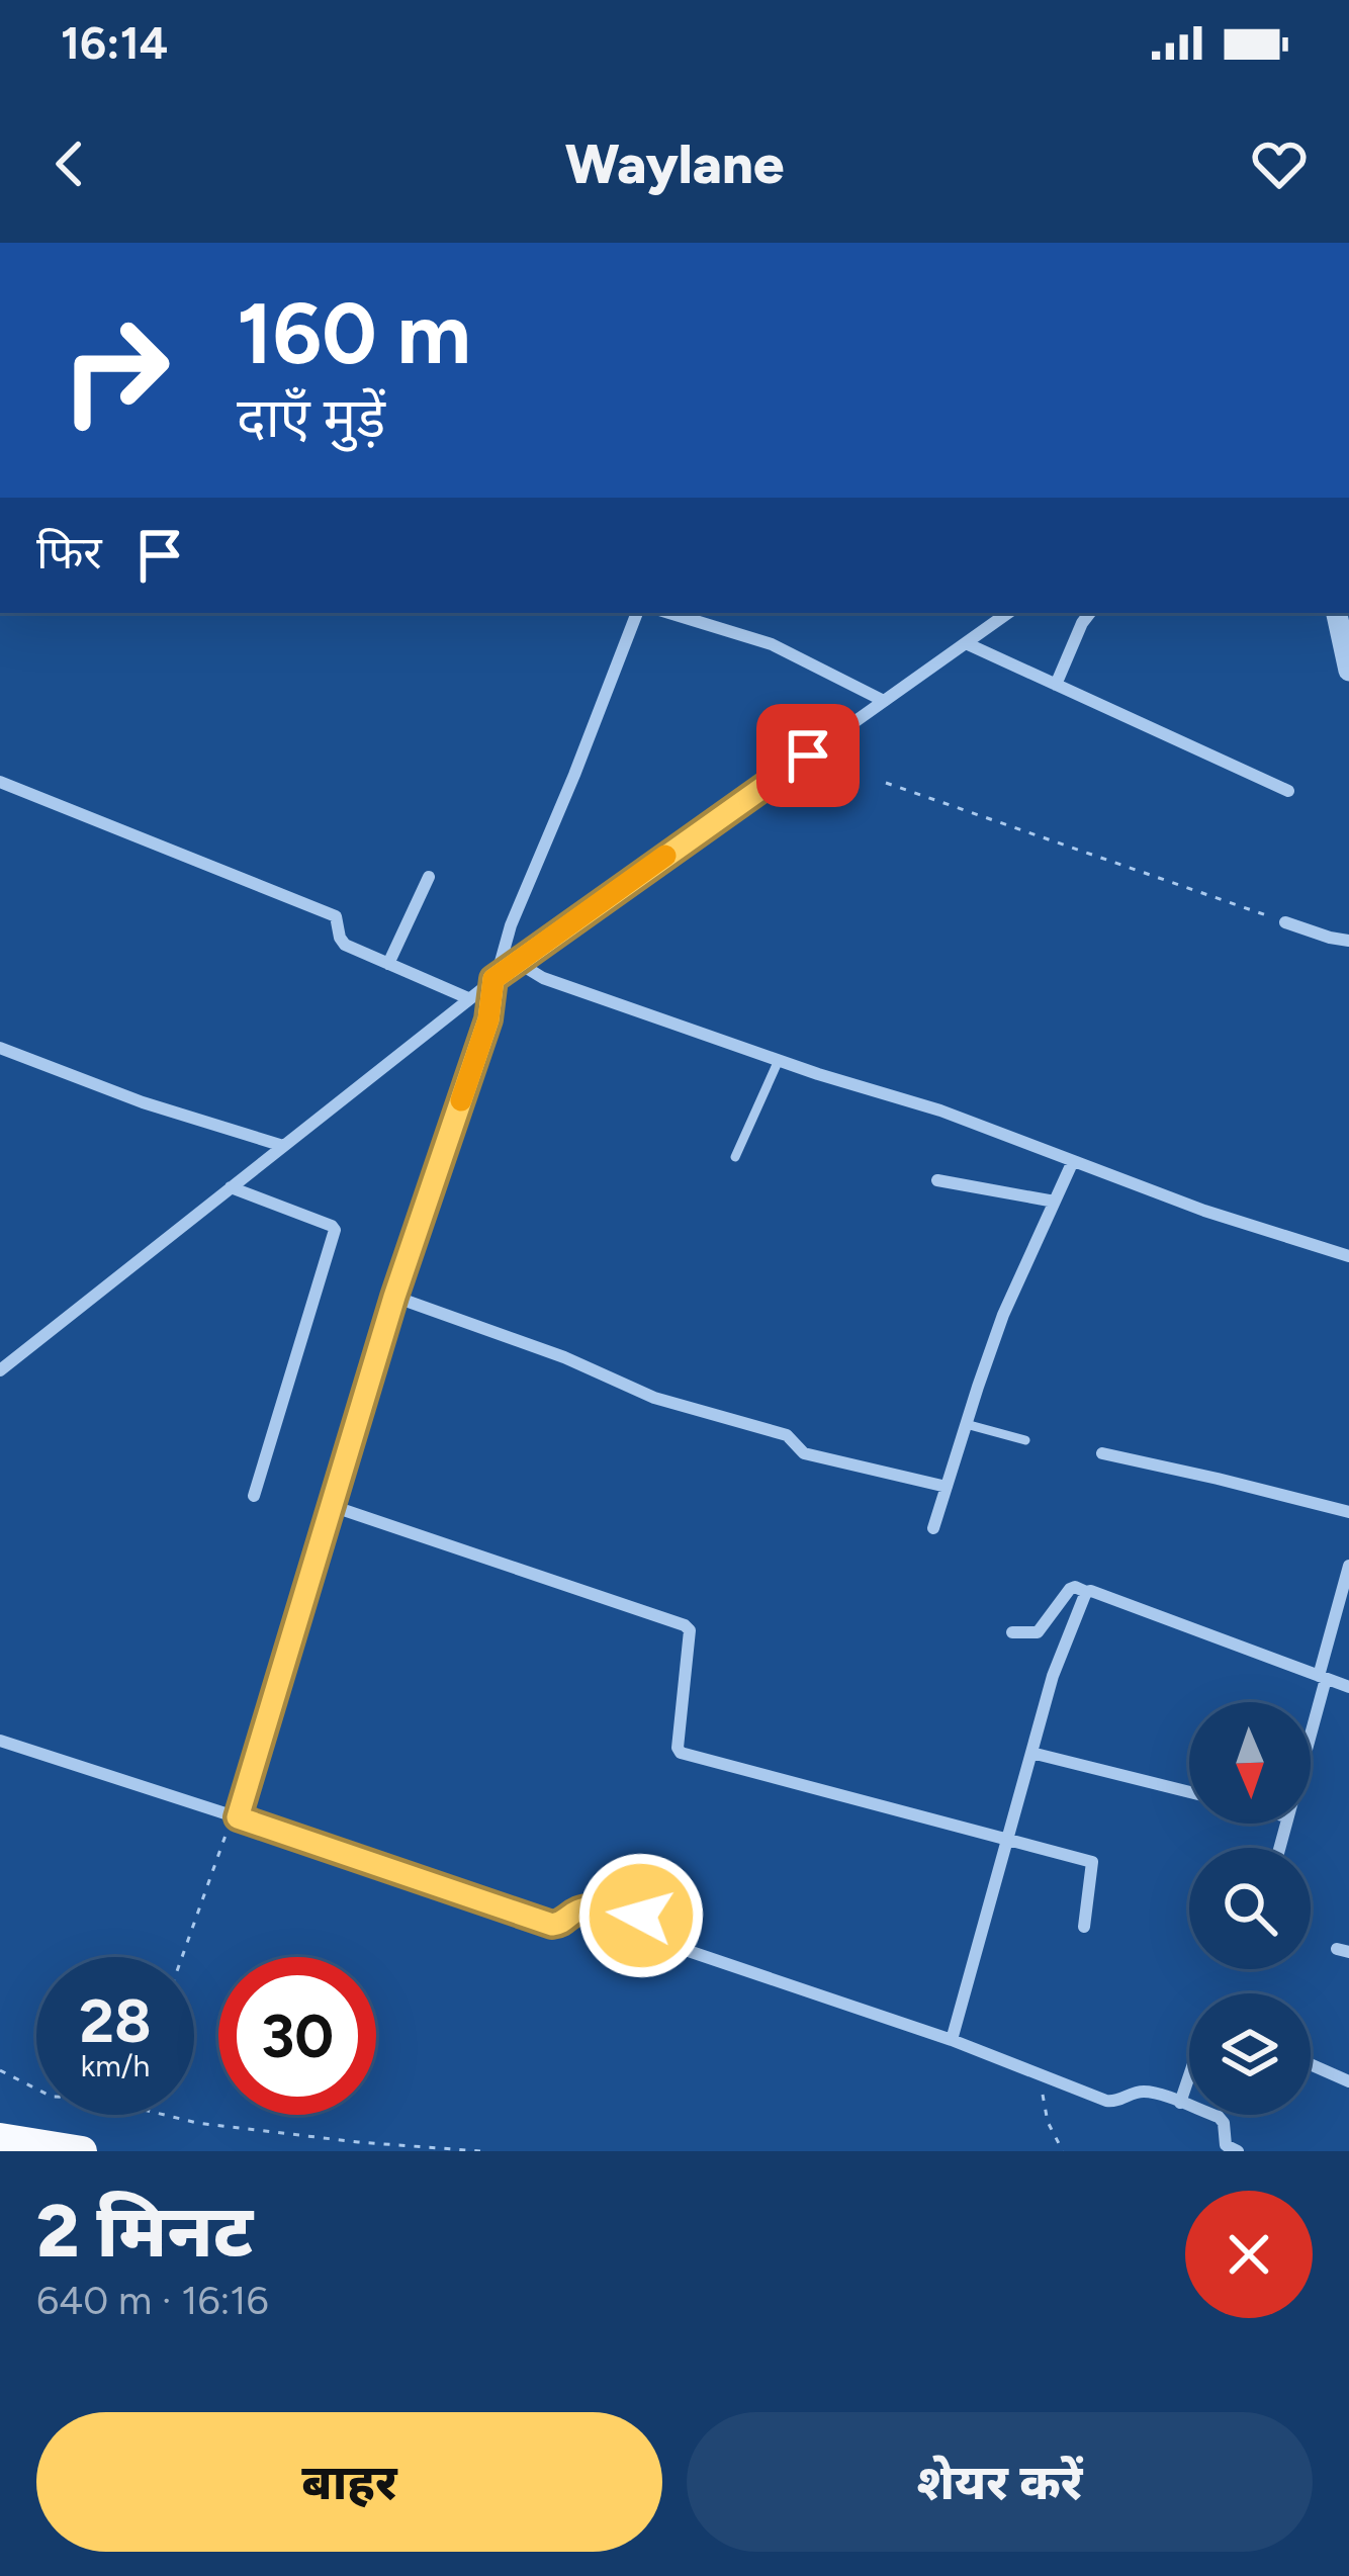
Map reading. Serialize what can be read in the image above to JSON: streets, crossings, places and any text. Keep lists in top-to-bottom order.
{
  "north": "bottom",
  "page": {
    "status": "16:14",
    "header": "Waylane",
    "turn": ["160 m", "दाएँ मुड़ें"],
    "then": "फिर",
    "speed": "28 km/h",
    "limit": "30",
    "heading": ["2 मिनट", "640 m · 16:16"],
    "buttons": ["बाहर", "शेयर करें"]
  }
}
